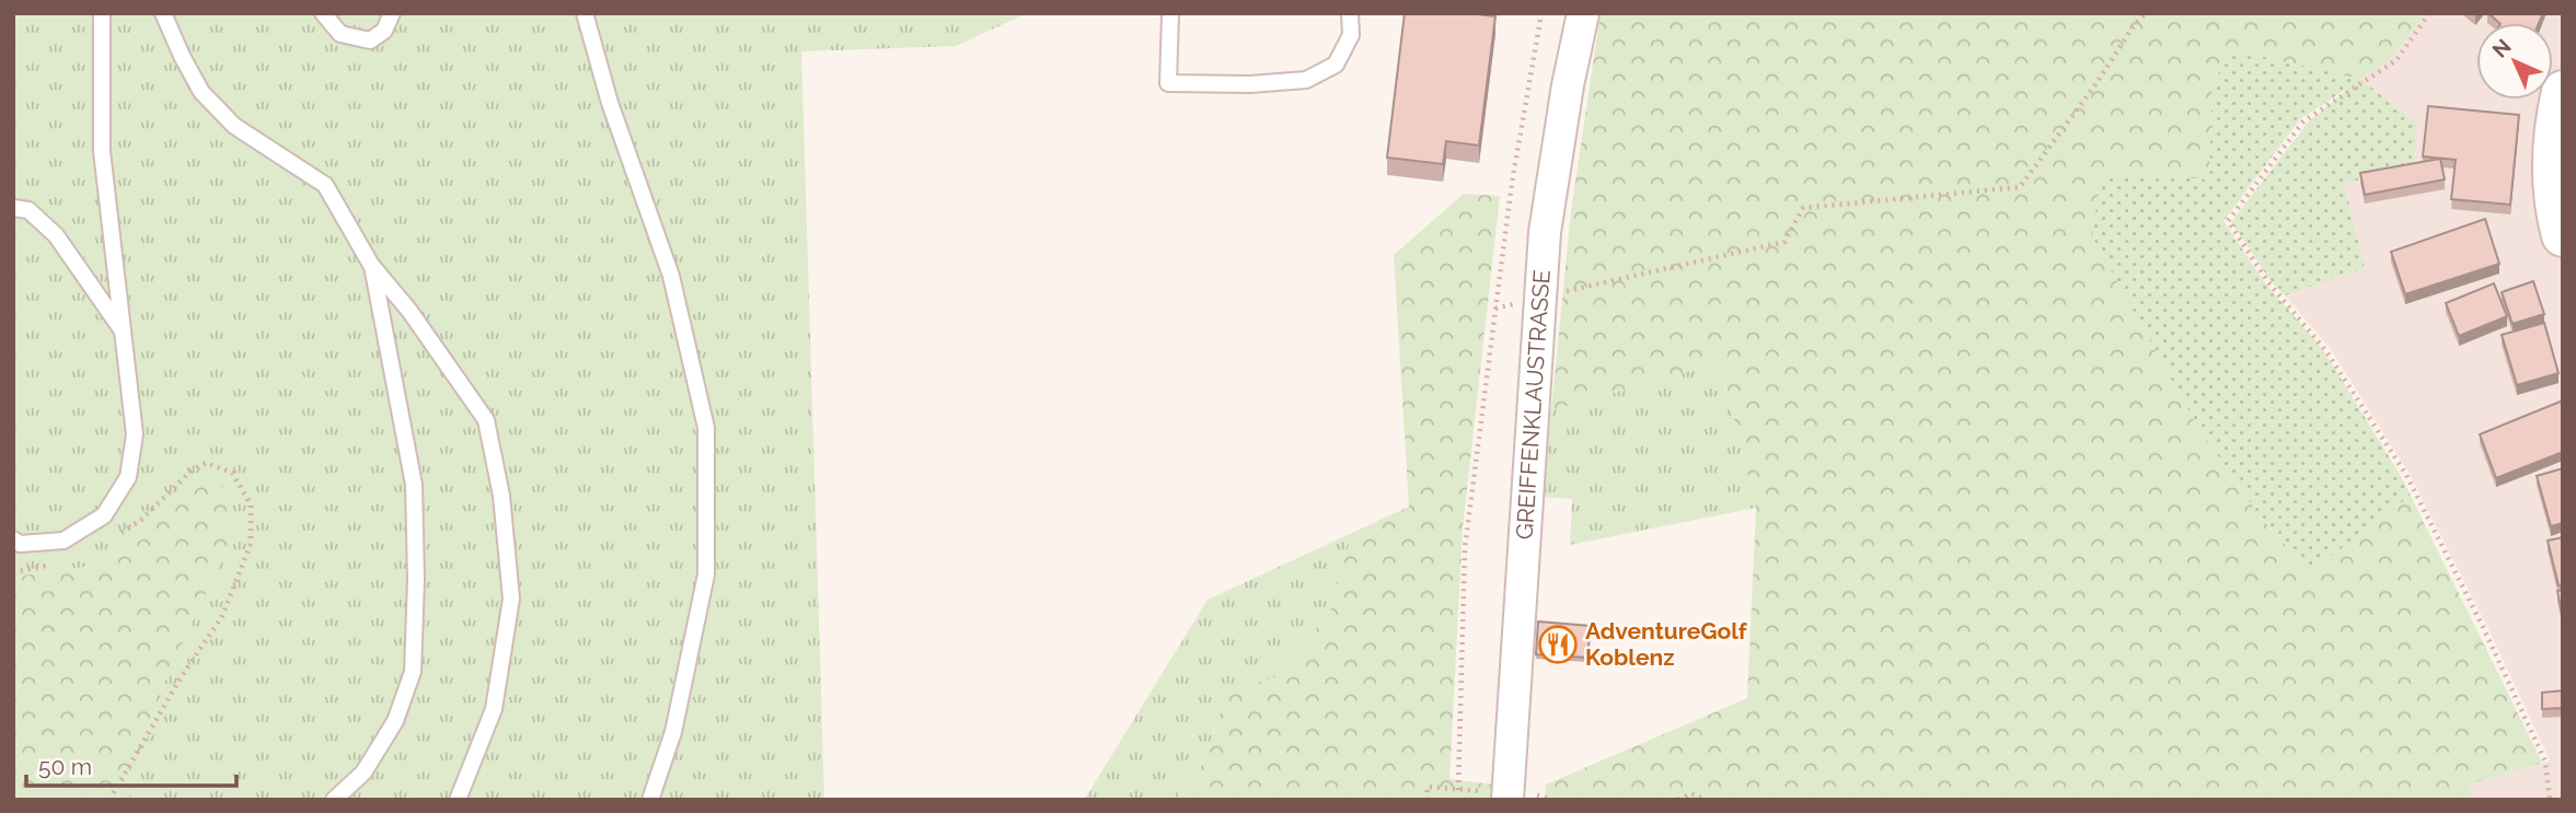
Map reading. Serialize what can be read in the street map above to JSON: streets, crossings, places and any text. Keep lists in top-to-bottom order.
{
  "streets": {
    "street": ["GREIFFENKLAUSTRASSE"]
  },
  "places": {
    "restaurant": ["AdventureGolf Koblenz"]
  },
  "scale_bar": "50 m",
  "north": "top left"
}
